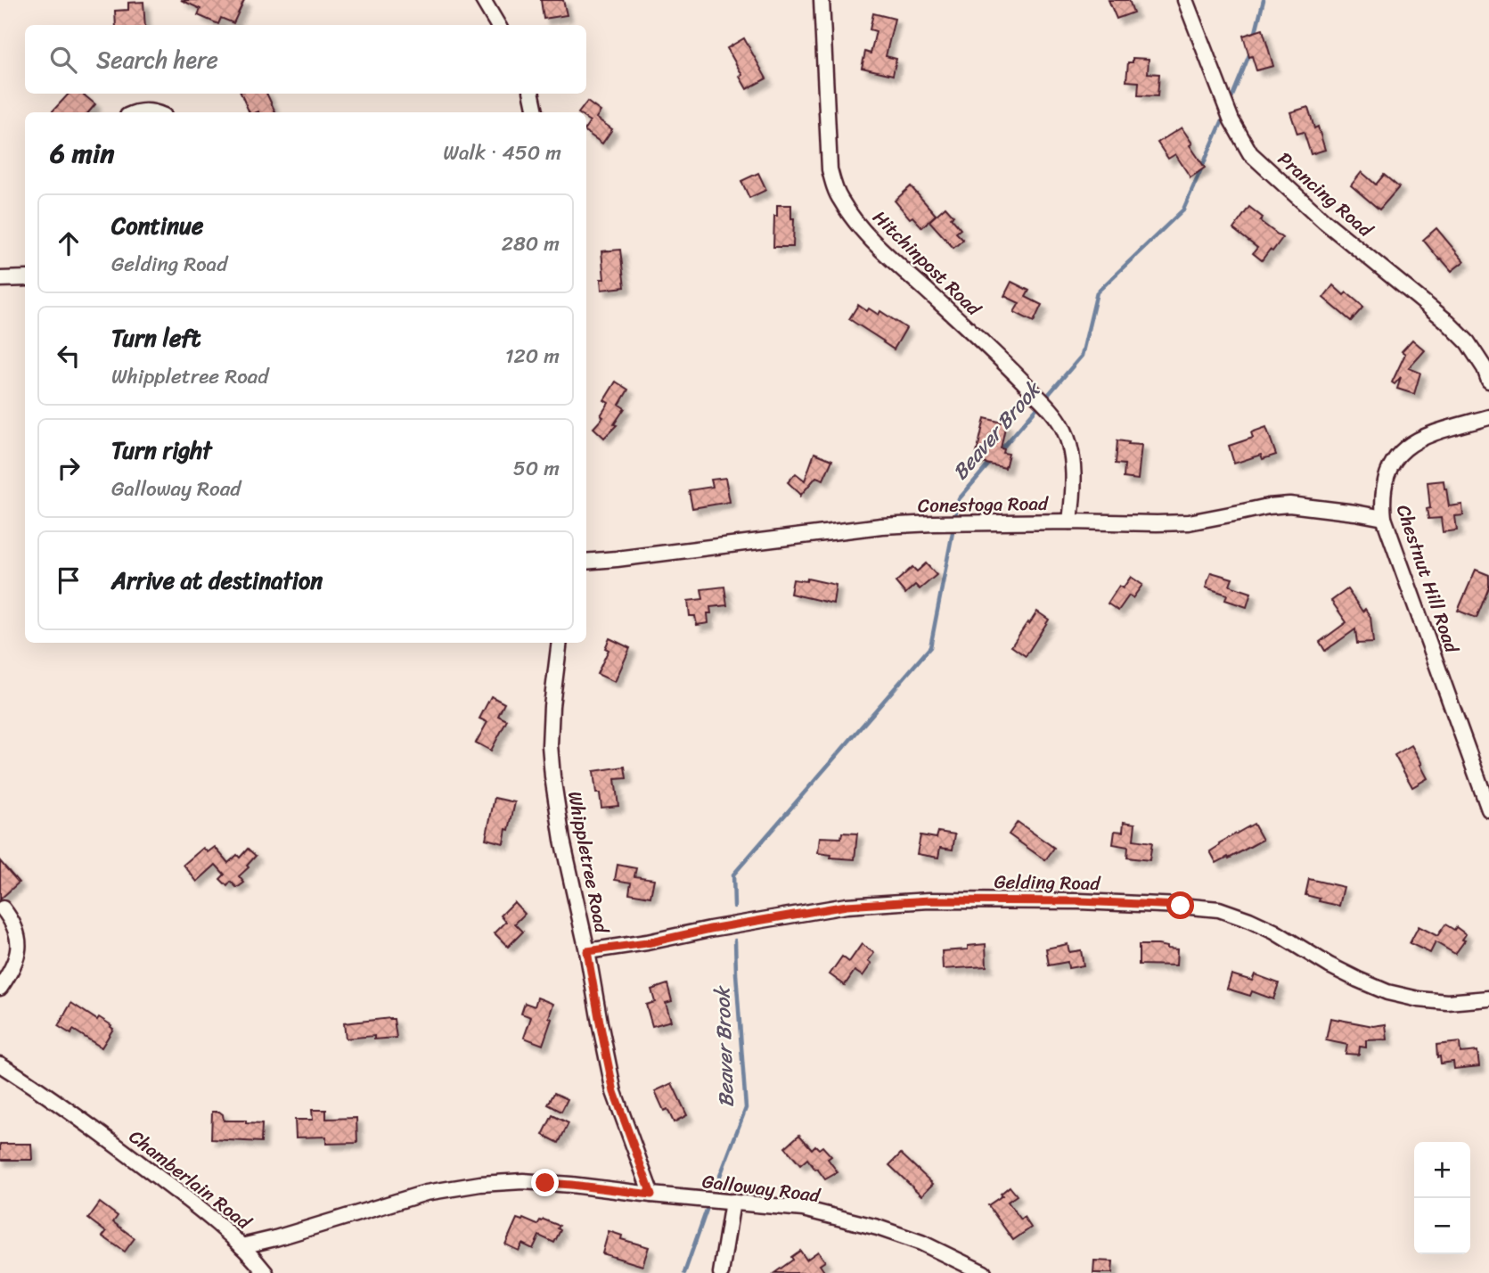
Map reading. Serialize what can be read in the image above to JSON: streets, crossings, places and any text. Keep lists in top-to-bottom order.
{
  "streets": {
    "street": [
      "Prancing Road",
      "Hitchinpost Road",
      "Conestoga Road",
      "Chestnut Hill Road",
      "Whippletree Road",
      "Gelding Road",
      "Chamberlain Road",
      "Galloway Road"
    ]
  },
  "crossings": [
    ["Hitchinpost Road", "Conestoga Road"],
    ["Conestoga Road", "Chestnut Hill Road"],
    ["Whippletree Road", "Gelding Road"],
    ["Whippletree Road", "Galloway Road"],
    ["Chamberlain Road", "Galloway Road"]
  ],
  "water": ["Beaver Brook"],
  "page": {
    "search": "Search here",
    "heading": ["6 min", "Walk · 450 m"],
    "list": [
      ["Continue", "Gelding Road", "280 m"],
      ["Turn left", "Whippletree Road", "120 m"],
      ["Turn right", "Galloway Road", "50 m"],
      "Arrive at destination"
    ],
    "map_buttons": ["+", "−"]
  }
}
